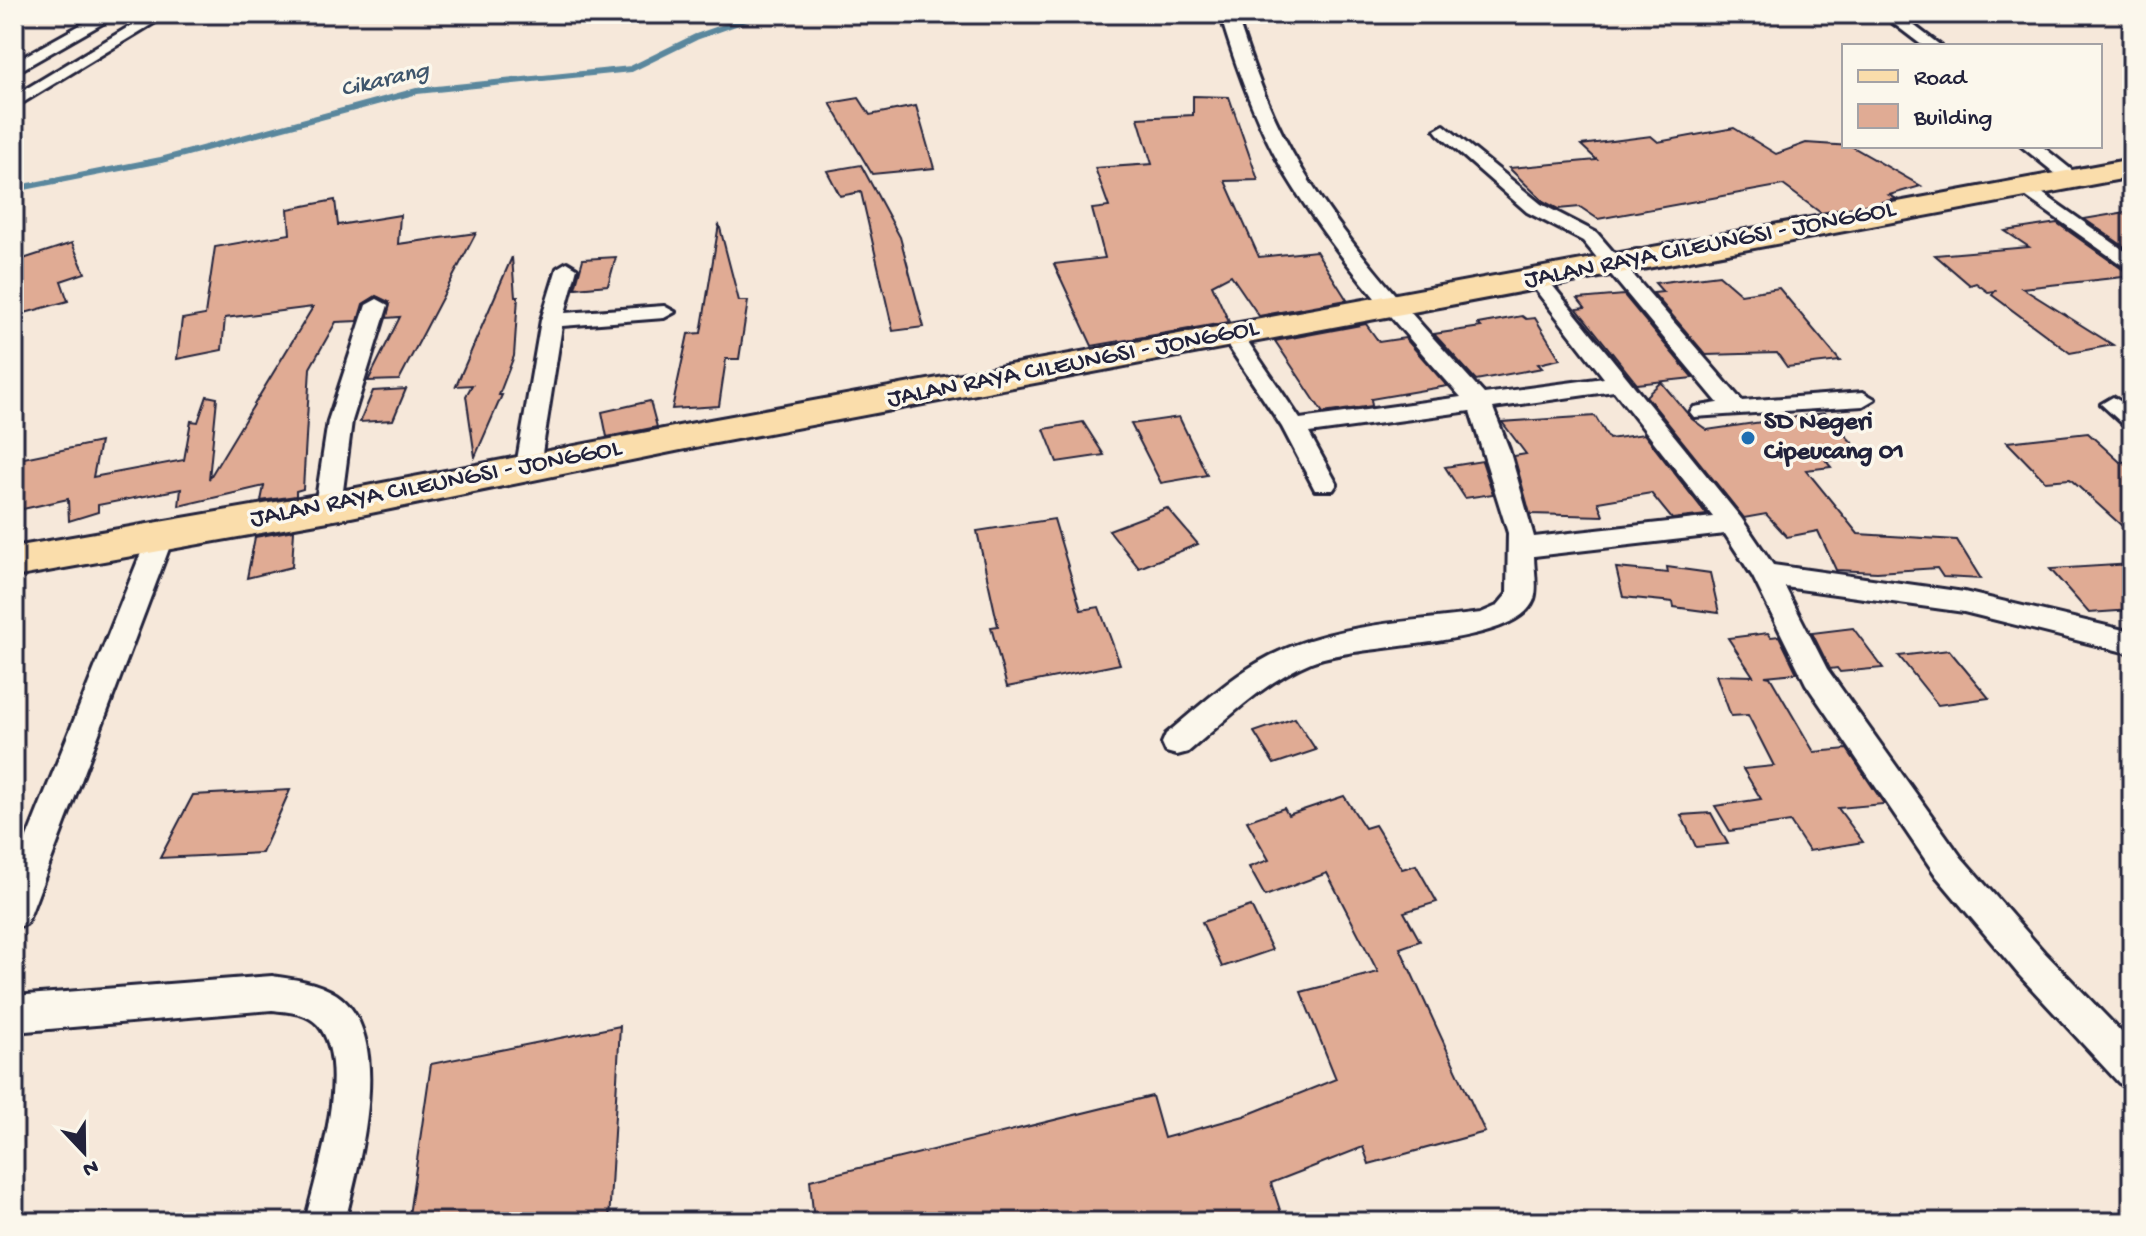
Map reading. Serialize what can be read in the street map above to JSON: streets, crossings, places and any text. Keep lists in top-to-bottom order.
{
  "streets": {
    "main road": ["JALAN RAYA CILEUNGSI - JONGGOL"]
  },
  "water": ["Cikarang"],
  "places": ["SD Negeri Cipeucang 01"],
  "legend": ["Road", "Building"],
  "north": "bottom"
}
